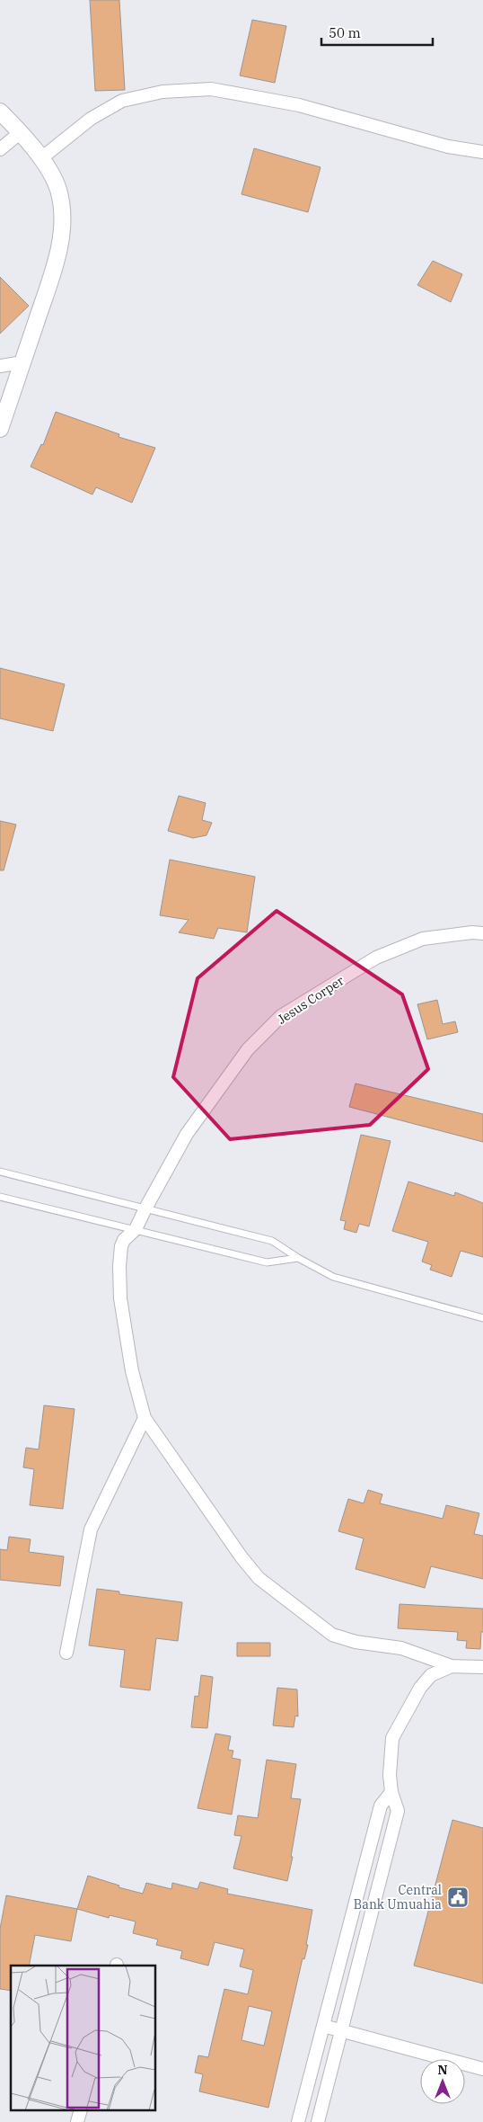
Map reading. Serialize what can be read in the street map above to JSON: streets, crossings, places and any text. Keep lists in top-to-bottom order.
{
  "streets": {
    "street": ["Jesus Corper"]
  },
  "places": {
    "public building": ["Central Bank Umuahia"]
  },
  "scale_bar": "50 m",
  "north": "top"
}
